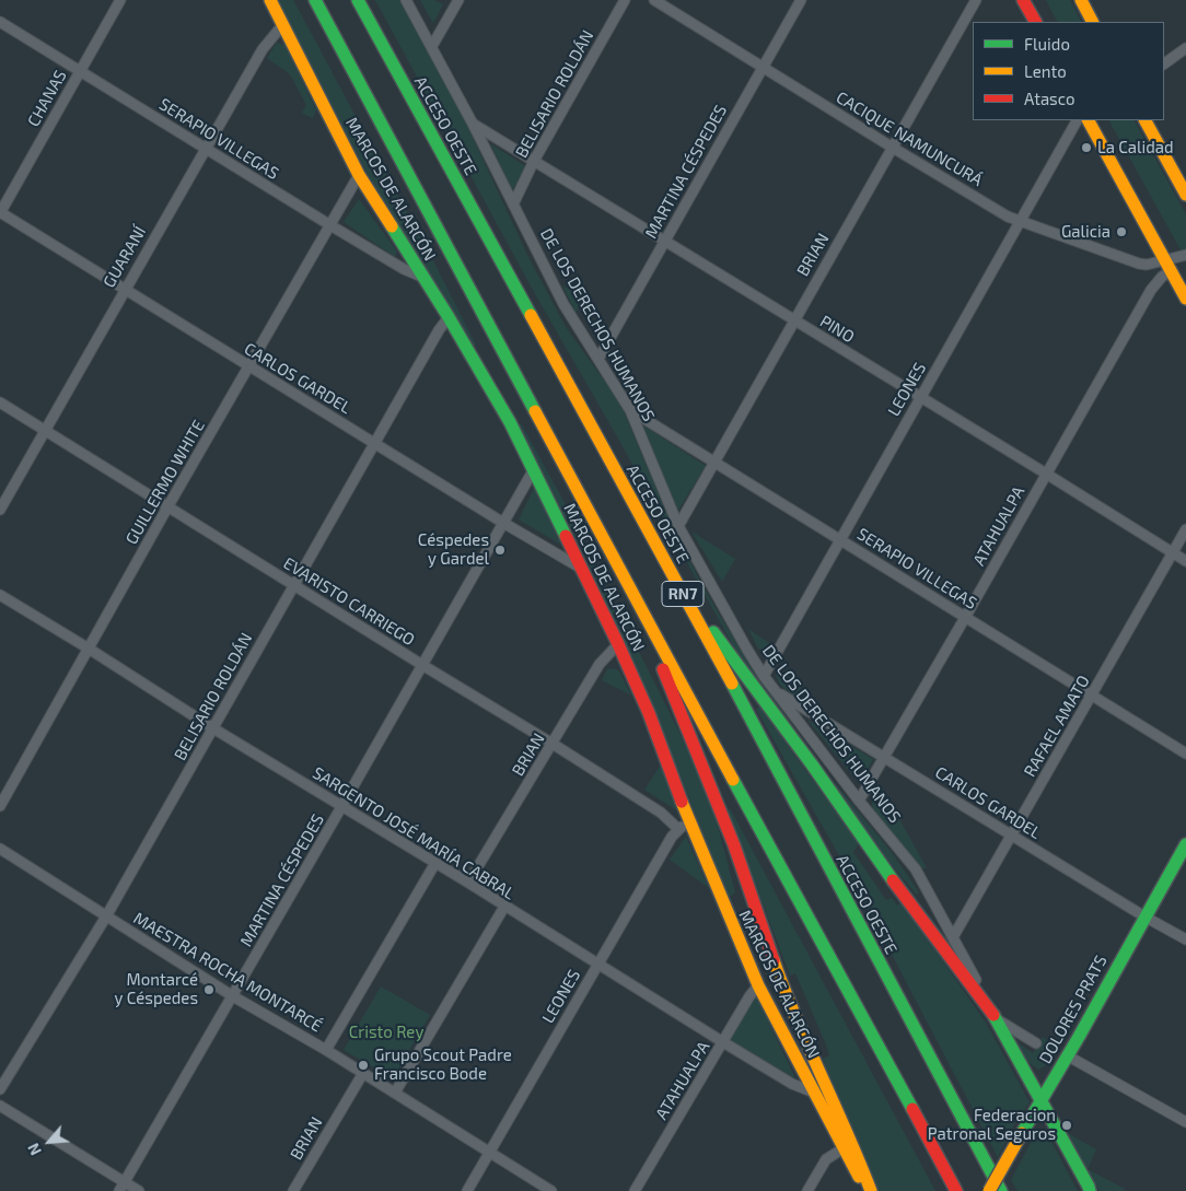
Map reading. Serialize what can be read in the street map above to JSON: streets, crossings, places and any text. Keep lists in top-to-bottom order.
{
  "streets": {
    "main road": [
      "ACCESO OESTE",
      "MARCOS DE ALARCÓN",
      "DE LOS DERECHOS HUMANOS",
      "RN7",
      "DOLORES PRATS"
    ],
    "street": [
      "BELISARIO ROLDÁN",
      "CHANAS",
      "SERAPIO VILLEGAS",
      "CACIQUE NAMUNCURÁ",
      "MARTINA CÉSPEDES",
      "BRIAN",
      "GUARANÍ",
      "PINO",
      "CARLOS GARDEL",
      "LEONES",
      "GUILLERMO WHITE",
      "ATAHUALPA",
      "EVARISTO CARRIEGO",
      "RAFAEL AMATO",
      "SARGENTO JOSÉ MARÍA CABRAL",
      "MAESTRA ROCHA MONTARCÉ"
    ]
  },
  "crossings": [
    ["BELISARIO ROLDÁN", "MARCOS DE ALARCÓN"],
    ["BELISARIO ROLDÁN", "DE LOS DERECHOS HUMANOS"],
    ["BELISARIO ROLDÁN", "PINO"],
    ["BELISARIO ROLDÁN", "CARLOS GARDEL"],
    ["BELISARIO ROLDÁN", "EVARISTO CARRIEGO"],
    ["BELISARIO ROLDÁN", "SARGENTO JOSÉ MARÍA CABRAL"],
    ["BELISARIO ROLDÁN", "MAESTRA ROCHA MONTARCÉ"],
    ["CHANAS", "SERAPIO VILLEGAS"],
    ["CHANAS", "CARLOS GARDEL"],
    ["SERAPIO VILLEGAS", "MARCOS DE ALARCÓN"],
    ["SERAPIO VILLEGAS", "BRIAN"],
    ["SERAPIO VILLEGAS", "GUARANÍ"],
    ["SERAPIO VILLEGAS", "DE LOS DERECHOS HUMANOS"],
    ["SERAPIO VILLEGAS", "LEONES"],
    ["SERAPIO VILLEGAS", "GUILLERMO WHITE"],
    ["SERAPIO VILLEGAS", "ATAHUALPA"],
    ["SERAPIO VILLEGAS", "RAFAEL AMATO"],
    ["CACIQUE NAMUNCURÁ", "MARTINA CÉSPEDES"],
    ["CACIQUE NAMUNCURÁ", "BRIAN"],
    ["CACIQUE NAMUNCURÁ", "LEONES"],
    ["CACIQUE NAMUNCURÁ", "ATAHUALPA"],
    ["MARTINA CÉSPEDES", "MARCOS DE ALARCÓN"],
    ["MARTINA CÉSPEDES", "DE LOS DERECHOS HUMANOS"],
    ["MARTINA CÉSPEDES", "PINO"],
    ["MARTINA CÉSPEDES", "CARLOS GARDEL"],
    ["MARTINA CÉSPEDES", "EVARISTO CARRIEGO"],
    ["MARTINA CÉSPEDES", "SARGENTO JOSÉ MARÍA CABRAL"],
    ["MARTINA CÉSPEDES", "MAESTRA ROCHA MONTARCÉ"],
    ["MARCOS DE ALARCÓN", "BRIAN"],
    ["MARCOS DE ALARCÓN", "GUARANÍ"],
    ["MARCOS DE ALARCÓN", "CARLOS GARDEL"],
    ["MARCOS DE ALARCÓN", "LEONES"],
    ["MARCOS DE ALARCÓN", "GUILLERMO WHITE"],
    ["MARCOS DE ALARCÓN", "ATAHUALPA"],
    ["MARCOS DE ALARCÓN", "EVARISTO CARRIEGO"],
    ["MARCOS DE ALARCÓN", "SARGENTO JOSÉ MARÍA CABRAL"],
    ["BRIAN", "DE LOS DERECHOS HUMANOS"],
    ["BRIAN", "PINO"],
    ["BRIAN", "EVARISTO CARRIEGO"],
    ["BRIAN", "SARGENTO JOSÉ MARÍA CABRAL"],
    ["BRIAN", "MAESTRA ROCHA MONTARCÉ"],
    ["GUARANÍ", "CARLOS GARDEL"],
    ["GUARANÍ", "EVARISTO CARRIEGO"],
    ["DE LOS DERECHOS HUMANOS", "PINO"],
    ["DE LOS DERECHOS HUMANOS", "CARLOS GARDEL"],
    ["DE LOS DERECHOS HUMANOS", "LEONES"],
    ["DE LOS DERECHOS HUMANOS", "ATAHUALPA"],
    ["DE LOS DERECHOS HUMANOS", "RAFAEL AMATO"],
    ["DE LOS DERECHOS HUMANOS", "DOLORES PRATS"],
    ["PINO", "LEONES"],
    ["PINO", "ATAHUALPA"],
    ["PINO", "RAFAEL AMATO"],
    ["CARLOS GARDEL", "GUILLERMO WHITE"],
    ["CARLOS GARDEL", "ATAHUALPA"],
    ["CARLOS GARDEL", "RAFAEL AMATO"],
    ["CARLOS GARDEL", "DOLORES PRATS"],
    ["LEONES", "EVARISTO CARRIEGO"],
    ["LEONES", "SARGENTO JOSÉ MARÍA CABRAL"],
    ["LEONES", "MAESTRA ROCHA MONTARCÉ"],
    ["GUILLERMO WHITE", "EVARISTO CARRIEGO"],
    ["GUILLERMO WHITE", "SARGENTO JOSÉ MARÍA CABRAL"],
    ["ATAHUALPA", "SARGENTO JOSÉ MARÍA CABRAL"]
  ],
  "parks": ["Cristo Rey"],
  "places": [
    "La Calidad",
    "Galicia",
    "Céspedes y Gardel",
    "Montarcé y Céspedes",
    "Grupo Scout Padre Francisco Bode",
    "Federacion Patronal Seguros"
  ],
  "legend": ["Fluido", "Lento", "Atasco"],
  "north": "bottom left"
}
